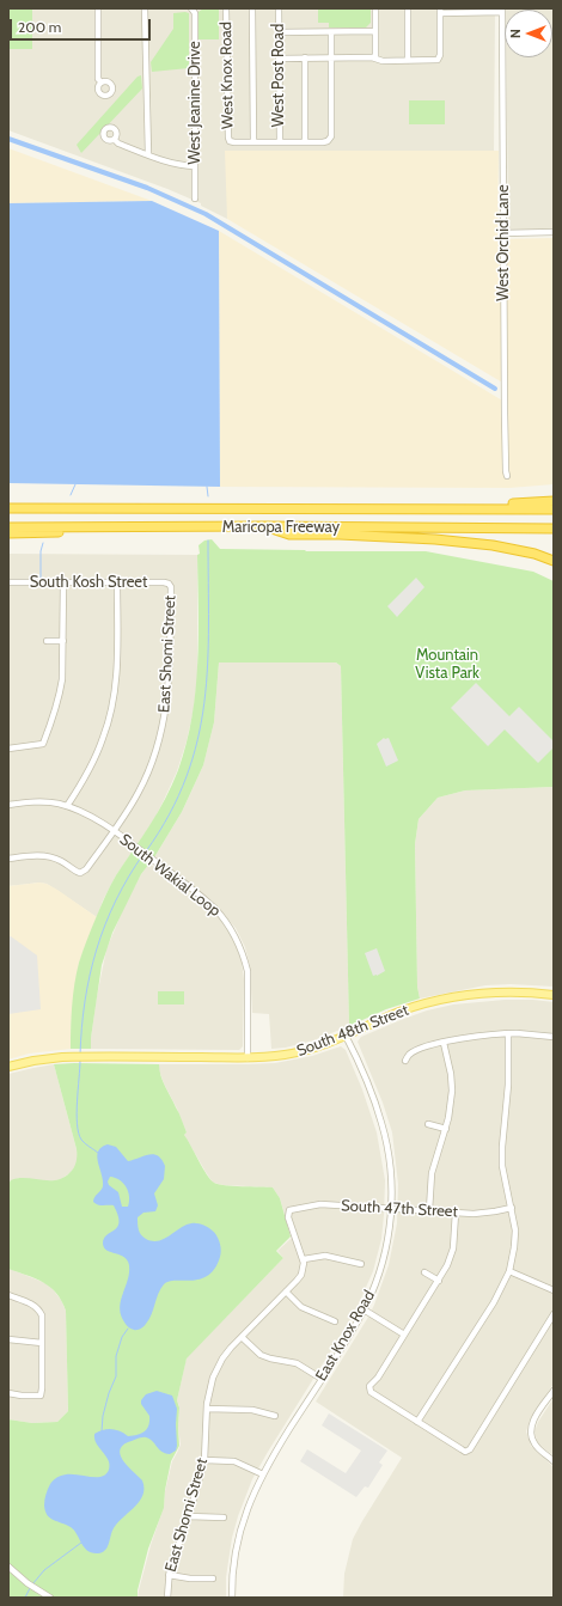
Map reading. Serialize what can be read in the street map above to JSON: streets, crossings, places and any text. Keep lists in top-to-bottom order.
{
  "streets": {
    "highway": ["Maricopa Freeway"],
    "main road": ["South 48th Street"],
    "street": [
      "West Knox Road",
      "West Post Road",
      "West Jeanine Drive",
      "West Orchid Lane",
      "South Kosh Street",
      "East Shomi Street",
      "South Wakial Loop",
      "South 47th Street",
      "East Knox Road"
    ]
  },
  "crossings": [
    ["South Kosh Street", "East Shomi Street"],
    ["East Shomi Street", "South Wakial Loop"],
    ["East Shomi Street", "South 47th Street"],
    ["South Wakial Loop", "South 48th Street"],
    ["South 48th Street", "East Knox Road"],
    ["South 47th Street", "East Knox Road"]
  ],
  "parks": ["Mountain Vista Park"],
  "scale_bar": "200 m",
  "north": "left"
}
